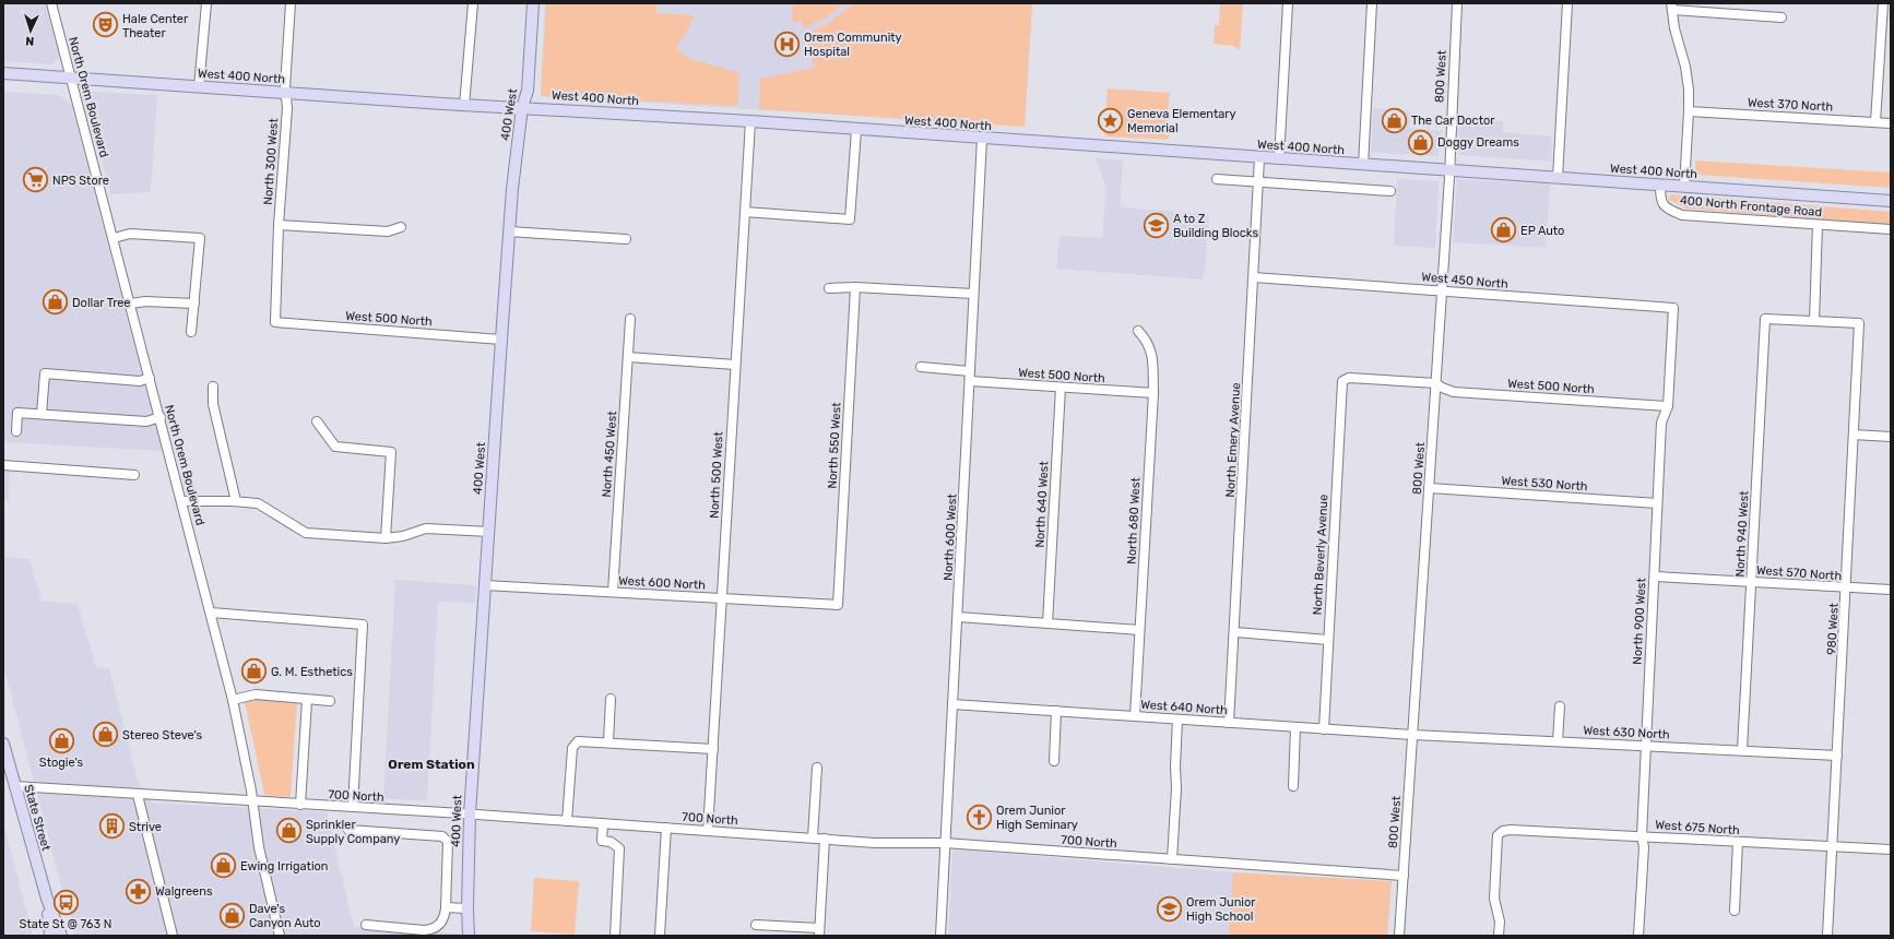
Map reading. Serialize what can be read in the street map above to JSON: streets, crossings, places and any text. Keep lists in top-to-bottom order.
{
  "streets": {
    "main road": ["West 400 North", "400 West", "State Street"],
    "street": [
      "800 West",
      "North Orem Boulevard",
      "West 370 North",
      "North 300 West",
      "400 North Frontage Road",
      "West 450 North",
      "West 500 North",
      "North Emery Avenue",
      "North 550 West",
      "North 450 West",
      "North 500 West",
      "West 530 North",
      "North 640 West",
      "North 680 West",
      "North 940 West",
      "North 600 West",
      "North Beverly Avenue",
      "West 570 North",
      "West 600 North",
      "North 900 West",
      "980 West",
      "West 640 North",
      "West 630 North",
      "700 North",
      "West 675 North"
    ]
  },
  "crossings": [
    ["West 400 North", "800 West"],
    ["West 400 North", "North Orem Boulevard"],
    ["West 400 North", "400 West"],
    ["West 400 North", "North 300 West"],
    ["West 400 North", "400 North Frontage Road"],
    ["West 400 North", "North Emery Avenue"],
    ["West 400 North", "North 500 West"],
    ["West 400 North", "North 600 West"],
    ["800 West", "West 450 North"],
    ["800 West", "West 500 North"],
    ["800 West", "West 530 North"],
    ["800 West", "North Beverly Avenue"],
    ["800 West", "West 640 North"],
    ["800 West", "West 630 North"],
    ["800 West", "700 North"],
    ["North Orem Boulevard", "700 North"],
    ["400 West", "West 500 North"],
    ["400 West", "West 600 North"],
    ["400 West", "700 North"],
    ["North 300 West", "West 500 North"],
    ["West 450 North", "North Emery Avenue"],
    ["West 450 North", "North 900 West"],
    ["West 500 North", "North 640 West"],
    ["West 500 North", "North 680 West"],
    ["West 500 North", "North 600 West"],
    ["West 500 North", "North Beverly Avenue"],
    ["West 500 North", "North 900 West"],
    ["North Emery Avenue", "West 640 North"],
    ["North 550 West", "West 600 North"],
    ["North 450 West", "West 600 North"],
    ["North 500 West", "West 600 North"],
    ["North 500 West", "700 North"],
    ["West 530 North", "North 900 West"],
    ["North 680 West", "West 640 North"],
    ["North 940 West", "West 570 North"],
    ["North 940 West", "980 West"],
    ["North 940 West", "West 630 North"],
    ["North 600 West", "West 640 North"],
    ["North 600 West", "700 North"],
    ["North Beverly Avenue", "West 640 North"],
    ["West 570 North", "North 900 West"],
    ["West 570 North", "980 West"],
    ["North 900 West", "West 630 North"],
    ["North 900 West", "West 675 North"],
    ["980 West", "West 630 North"],
    ["980 West", "West 675 North"],
    ["West 640 North", "West 630 North"],
    ["700 North", "State Street"]
  ],
  "districts": ["Orem Station"],
  "places": {
    "theatre": ["Hale Center Theater"],
    "hospital": ["Orem Community Hospital"],
    "place": ["Geneva Elementary Memorial"],
    "shop": [
      "The Car Doctor",
      "Doggy Dreams",
      "EP Auto",
      "Dollar Tree",
      "G. M. Esthetics",
      "Stereo Steve's",
      "Stogie's",
      "Sprinkler Supply Company",
      "Ewing Irrigation",
      "Dave's Canyon Auto"
    ],
    "supermarket": ["NPS Store"],
    "school or university": ["A to Z Building Blocks", "Orem Junior High School"],
    "church": ["Orem Junior High Seminary"],
    "building": ["Strive"],
    "pharmacy": ["Walgreens"],
    "bus stop": ["State St @ 763 N"]
  },
  "north": "bottom"
}
